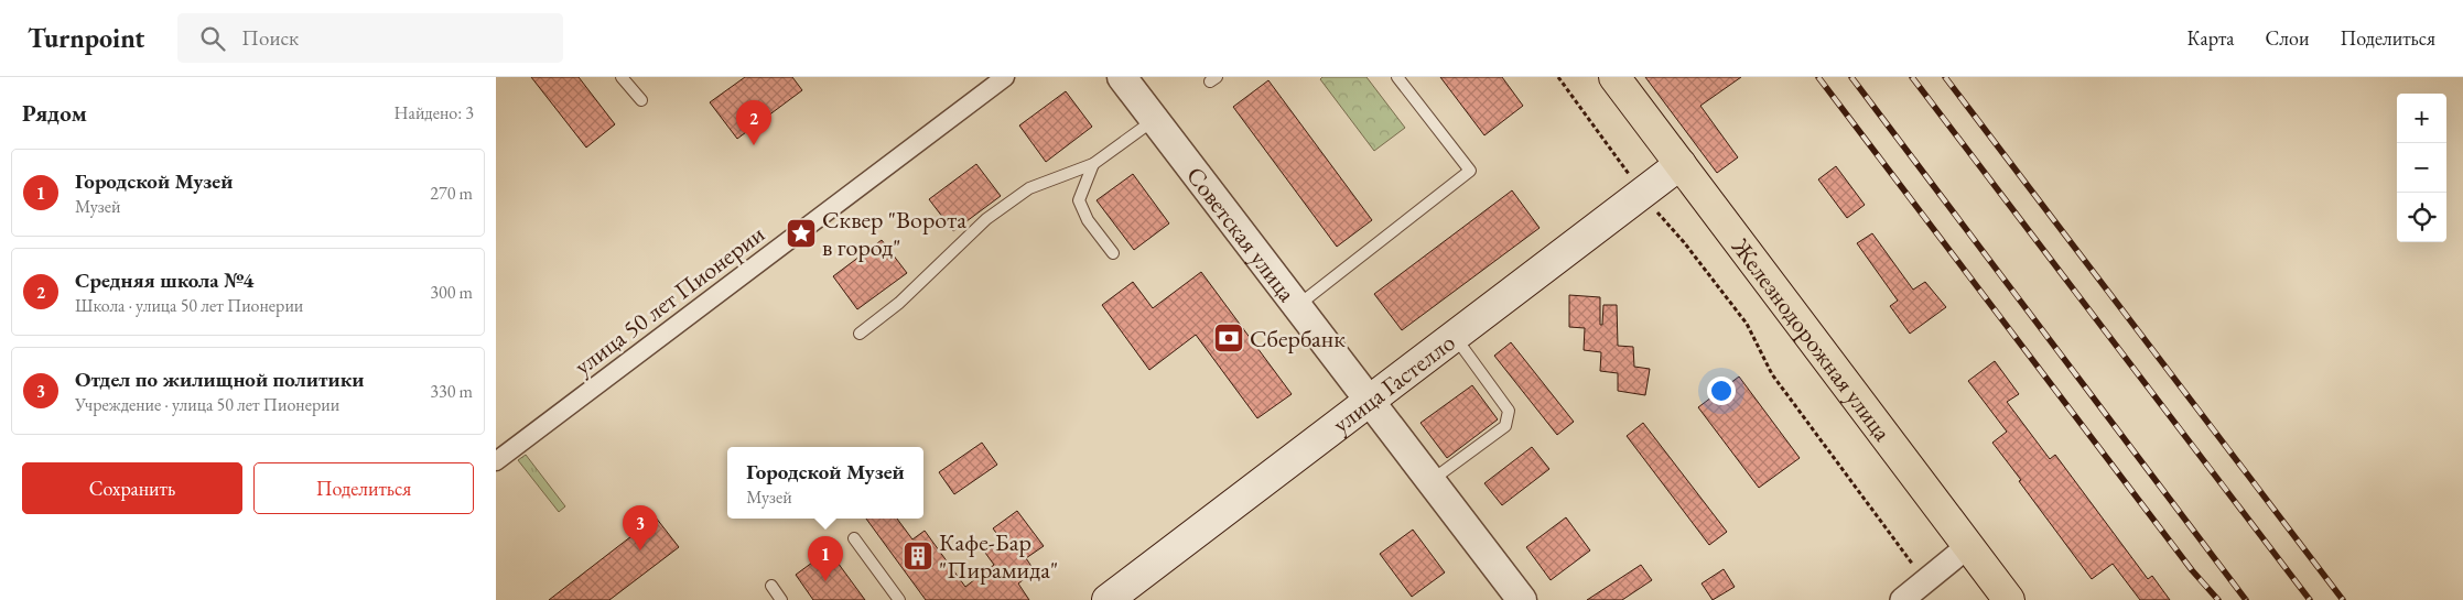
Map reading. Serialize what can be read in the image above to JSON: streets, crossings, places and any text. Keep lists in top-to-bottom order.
{
  "streets": {
    "main road": ["Железнодорожная улица", "улица Гастелло"],
    "street": ["Советская улица", "улица 50 лет Пионерии"]
  },
  "crossings": [
    ["Советская улица", "улица Гастелло"],
    ["Железнодорожная улица", "улица Гастелло"]
  ],
  "places": {
    "place": ["Сквер \"Ворота в город\""],
    "bank": ["Сбербанк"],
    "building": ["Кафе-Бар \"Пирамида\""]
  },
  "page": {
    "header": "Turnpoint",
    "search": "Поиск",
    "nav": ["Карта", "Слои", "Поделиться"],
    "heading": ["Рядом", "Найдено: 3"],
    "map_buttons": ["+", "−"],
    "pins": ["2", "3", "1"],
    "list": [
      {
        "mark": "1",
        "name": "Городской Музей",
        "note": "Музей",
        "value": "270 m"
      },
      {
        "mark": "2",
        "name": "Средняя школа №4",
        "note": "Школа · улица 50 лет Пионерии",
        "value": "300 m"
      },
      {
        "mark": "3",
        "name": "Отдел по жилищной политики",
        "note": "Учреждение · улица 50 лет Пионерии",
        "value": "330 m"
      }
    ],
    "buttons": ["Сохранить", "Поделиться"],
    "popup": ["Городской Музей", "Музей"]
  }
}
